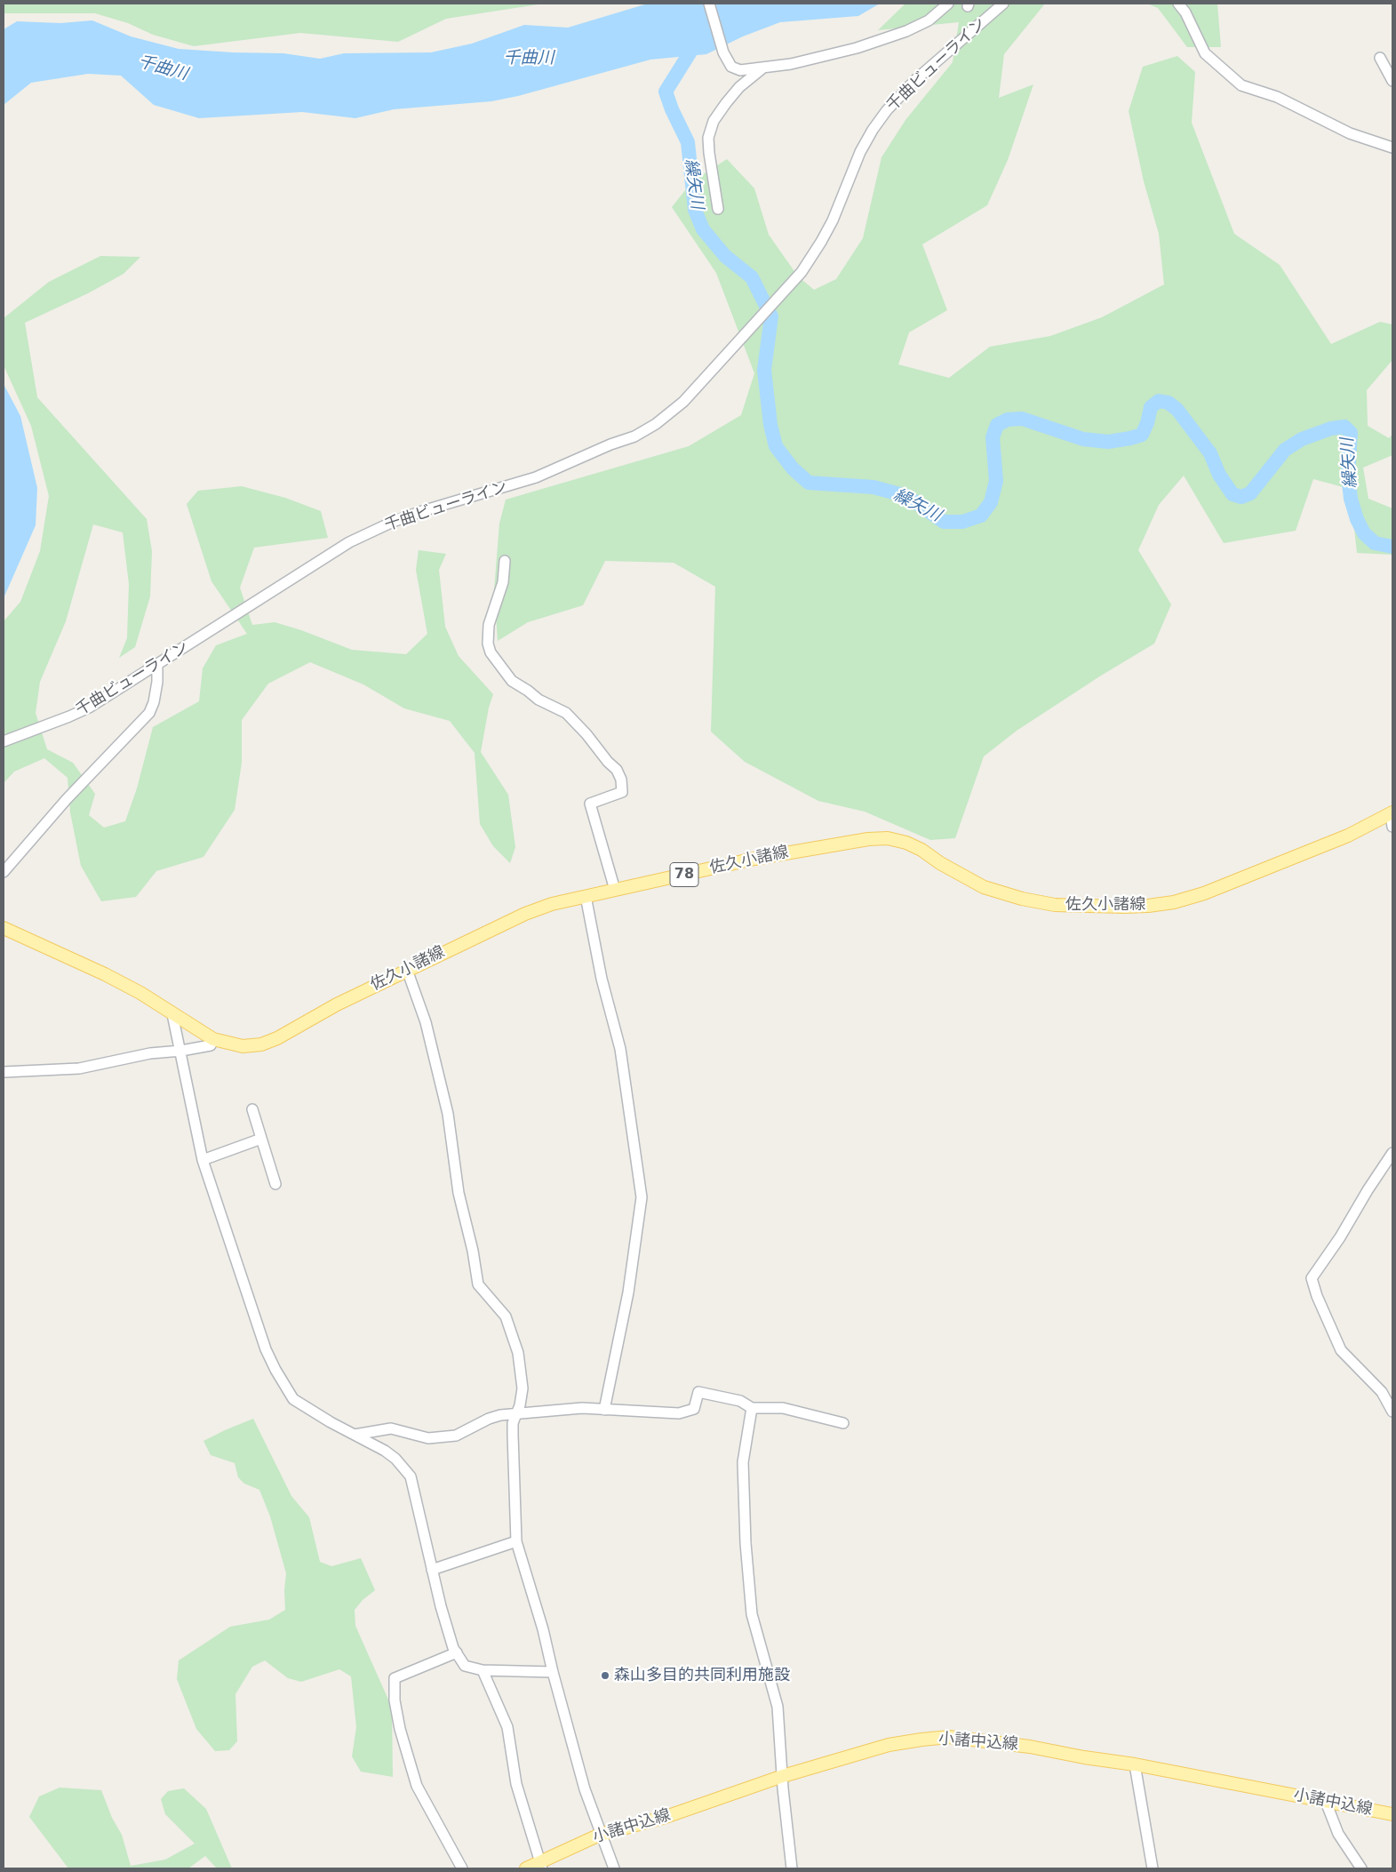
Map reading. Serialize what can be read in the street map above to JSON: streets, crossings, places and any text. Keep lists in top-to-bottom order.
{
  "streets": {
    "main road": ["佐久小諸線", "78", "小諸中込線"],
    "street": ["千曲ビューライン"]
  },
  "water": ["千曲川", "繰矢川"],
  "places": ["森山多目的共同利用施設"]
}
